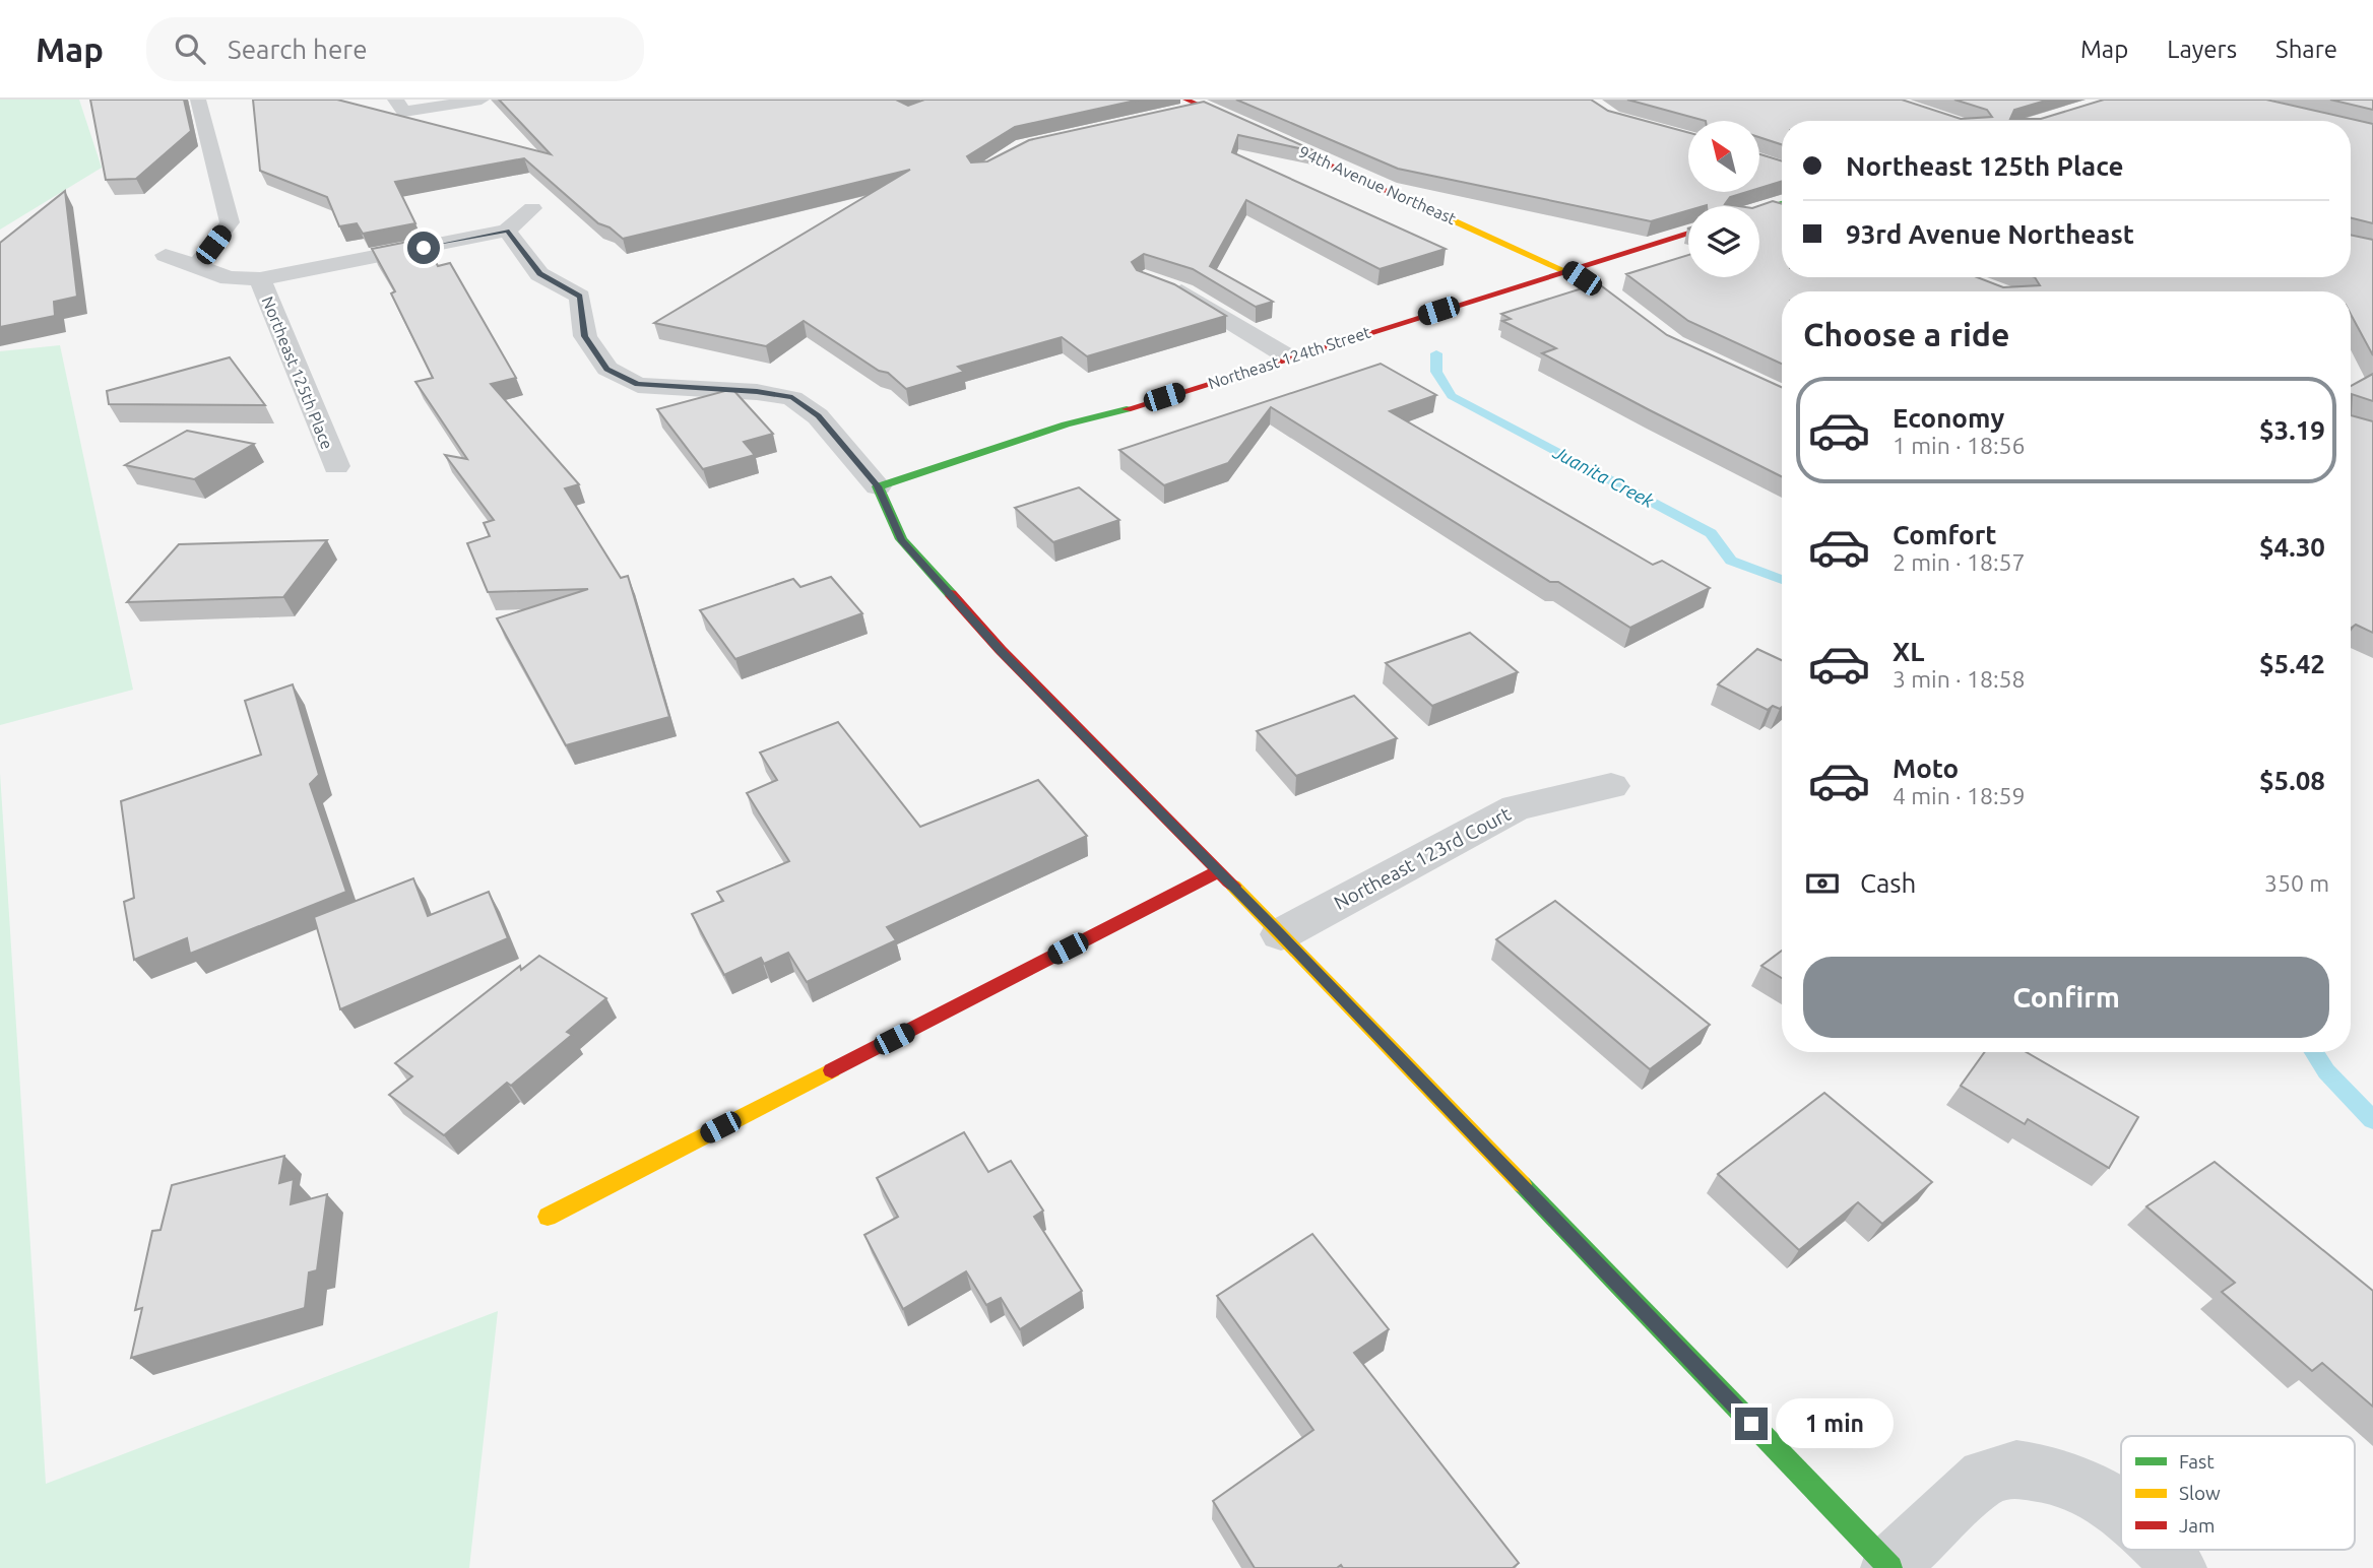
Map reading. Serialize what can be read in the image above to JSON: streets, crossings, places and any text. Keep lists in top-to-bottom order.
{
  "streets": {
    "street": [
      "94th Avenue Northeast",
      "Northeast 124th Street",
      "Northeast 125th Place",
      "Northeast 123rd Court"
    ]
  },
  "crossings": [
    ["94th Avenue Northeast", "Northeast 124th Street"]
  ],
  "water": ["Juanita Creek"],
  "legend": ["Fast", "Slow", "Jam"],
  "north": "top left",
  "page": {
    "header": "Map",
    "search": "Search here",
    "nav": ["Map", "Layers", "Share"],
    "banner": ["Northeast 125th Place", "93rd Avenue Northeast"],
    "heading": "Choose a ride",
    "list": [
      {
        "name": "Economy",
        "note": "1 min · 18:56",
        "value": "$3.19"
      },
      {
        "name": "Comfort",
        "note": "2 min · 18:57",
        "value": "$4.30"
      },
      {
        "name": "XL",
        "note": "3 min · 18:58",
        "value": "$5.42"
      },
      {
        "name": "Moto",
        "note": "4 min · 18:59",
        "value": "$5.08"
      }
    ],
    "pay": ["Cash", "350 m"],
    "buttons": "Confirm",
    "bubble": "1 min"
  }
}
